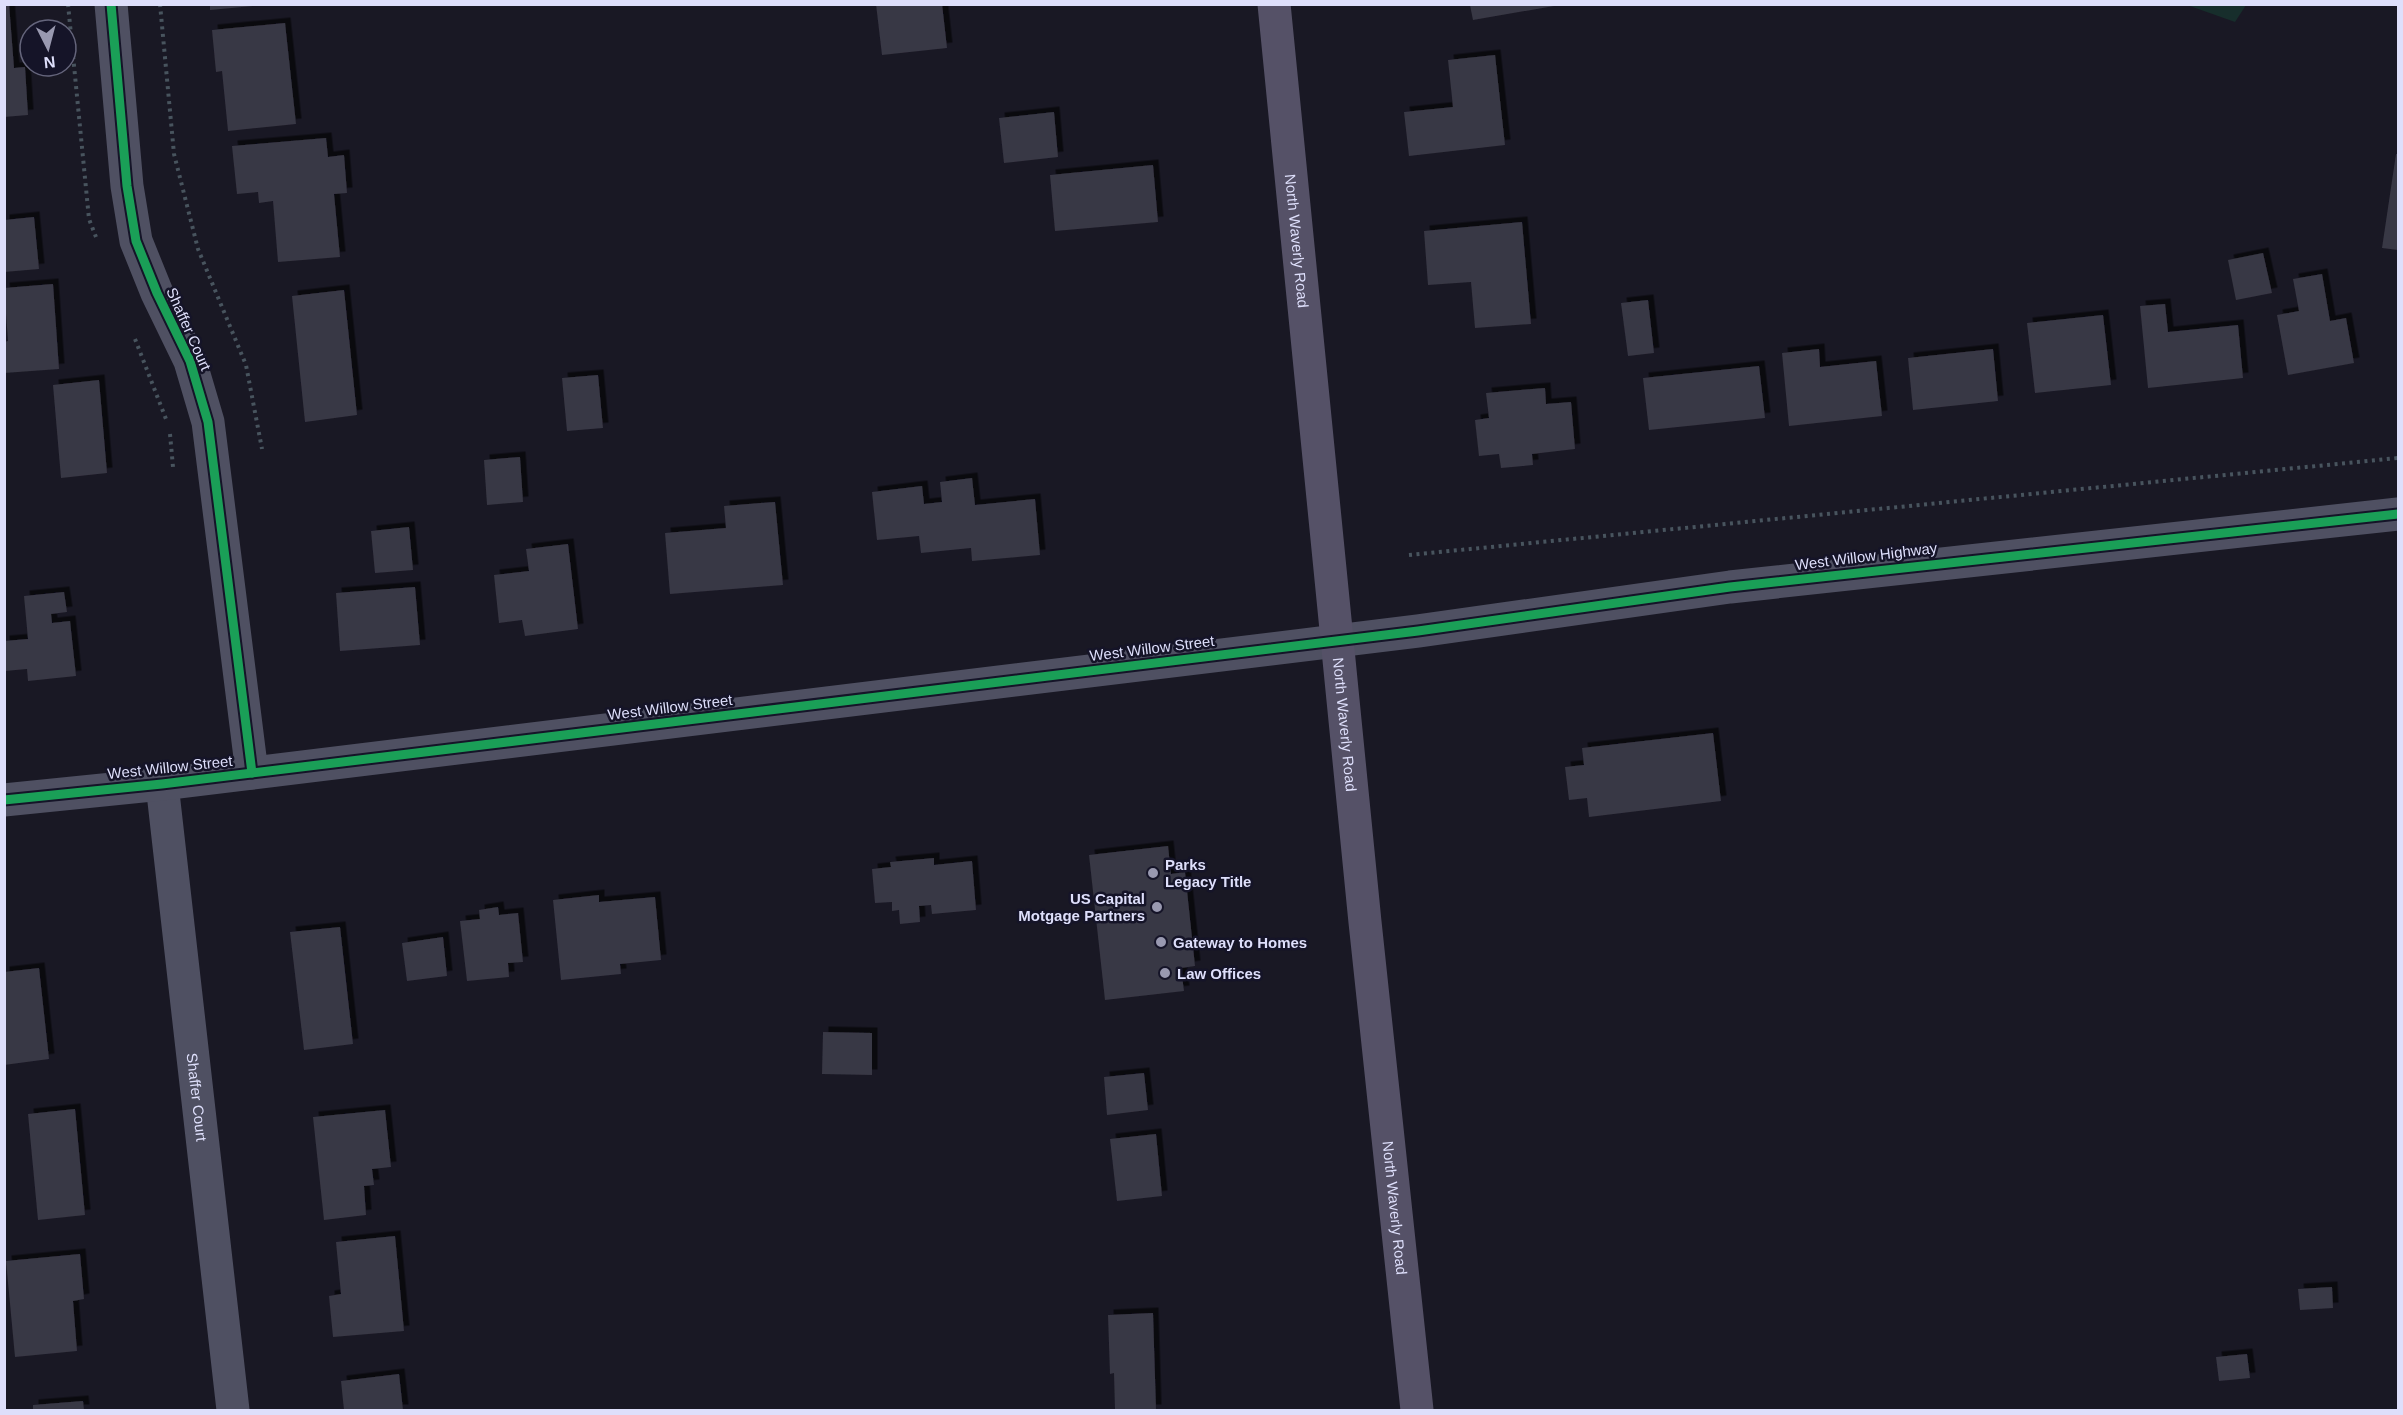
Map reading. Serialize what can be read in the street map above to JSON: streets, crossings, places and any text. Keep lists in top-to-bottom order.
{
  "streets": {
    "main road": ["North Waverly Road"],
    "street": ["Shaffer Court", "West Willow Highway", "West Willow Street"]
  },
  "crossings": [
    ["North Waverly Road", "West Willow Highway"],
    ["North Waverly Road", "West Willow Street"],
    ["Shaffer Court", "West Willow Street"],
    ["West Willow Highway", "West Willow Street"]
  ],
  "places": [
    "Parks Legacy Title",
    "US Capital Motgage Partners",
    "Gateway to Homes",
    "Law Offices"
  ],
  "north": "bottom"
}
